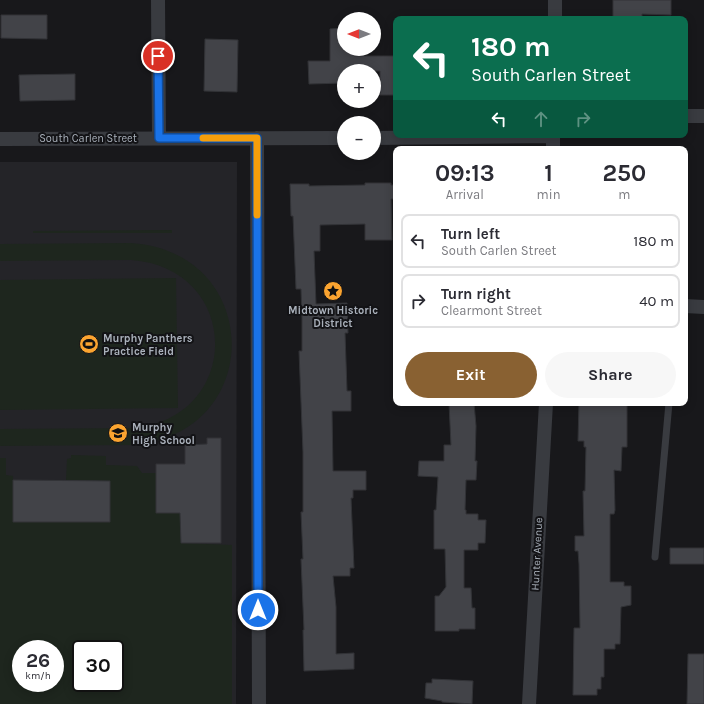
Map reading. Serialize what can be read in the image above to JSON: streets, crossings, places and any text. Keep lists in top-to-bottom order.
{
  "streets": {
    "street": ["South Carlen Street", "Hunter Avenue"]
  },
  "places": {
    "place": ["Midtown Historic District"],
    "sports": ["Murphy Panthers Practice Field"],
    "school or university": ["Murphy High School"]
  },
  "north": "left",
  "page": {
    "map_buttons": ["+", "−"],
    "turn": ["180 m", "South Carlen Street"],
    "eta": [
      "09:13",
      "Arrival",
      "1",
      "min",
      "250",
      "m"
    ],
    "list": [
      {
        "name": "Turn left",
        "note": "South Carlen Street",
        "value": "180 m"
      },
      {
        "name": "Turn right",
        "note": "Clearmont Street",
        "value": "40 m"
      }
    ],
    "buttons": ["Exit", "Share"],
    "speed": "26 km/h",
    "limit": "30"
  }
}
